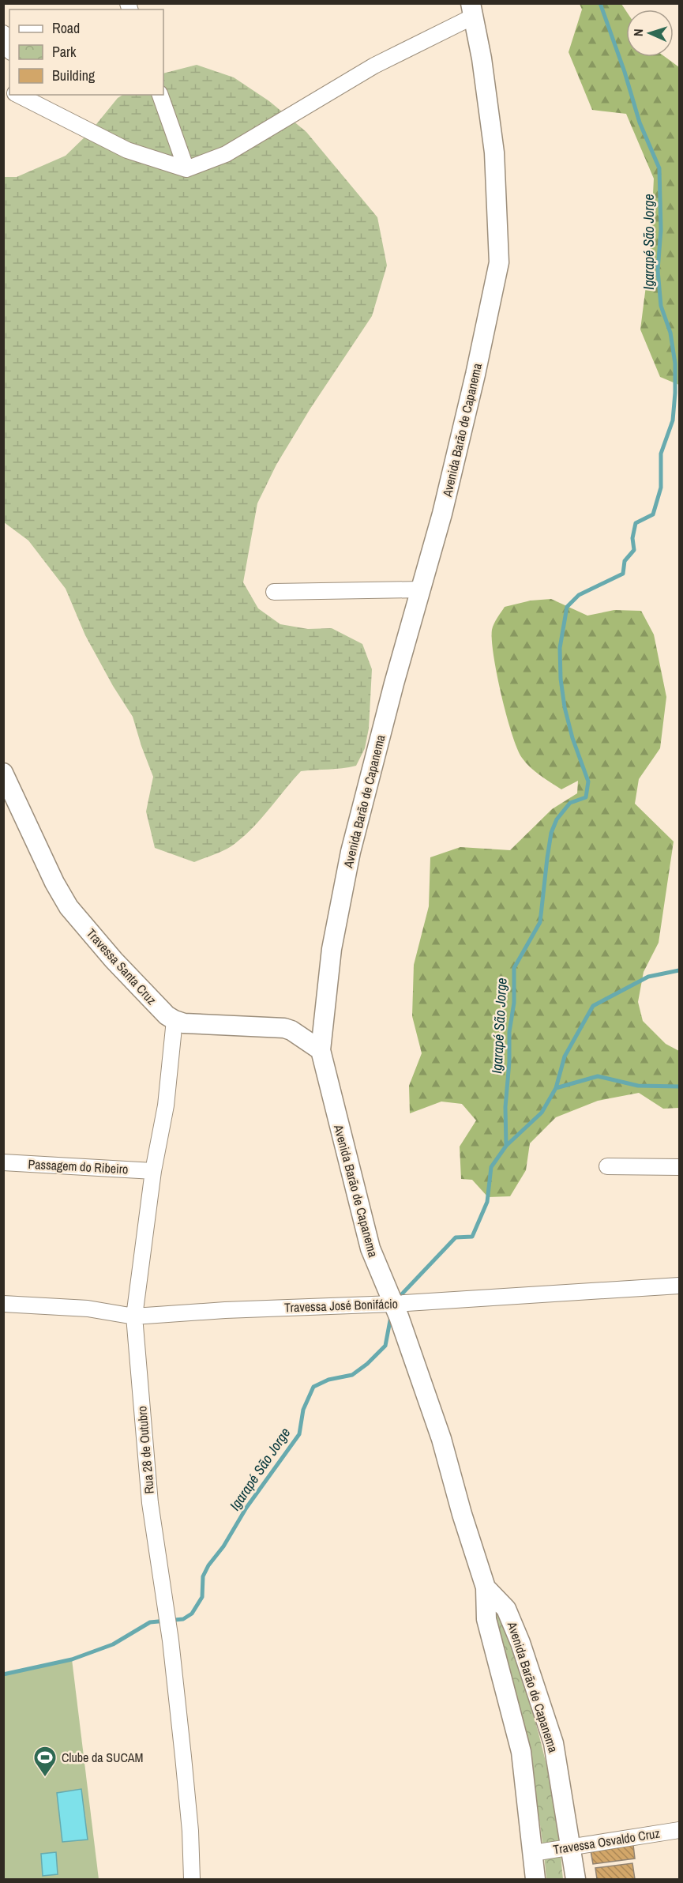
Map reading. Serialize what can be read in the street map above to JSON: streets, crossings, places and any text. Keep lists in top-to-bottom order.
{
  "streets": {
    "street": [
      "Avenida Barão de Capanema",
      "Travessa Santa Cruz",
      "Passagem do Ribeiro",
      "Travessa José Bonifácio",
      "Rua 28 de Outubro",
      "Travessa Osvaldo Cruz"
    ]
  },
  "crossings": [
    ["Avenida Barão de Capanema", "Travessa José Bonifácio"],
    ["Avenida Barão de Capanema", "Travessa Osvaldo Cruz"],
    ["Travessa Santa Cruz", "Rua 28 de Outubro"],
    ["Passagem do Ribeiro", "Rua 28 de Outubro"],
    ["Travessa José Bonifácio", "Rua 28 de Outubro"]
  ],
  "water": ["Igarapé São Jorge"],
  "places": {
    "sports": ["Clube da SUCAM"]
  },
  "legend": ["Road", "Park", "Building"],
  "north": "left"
}
